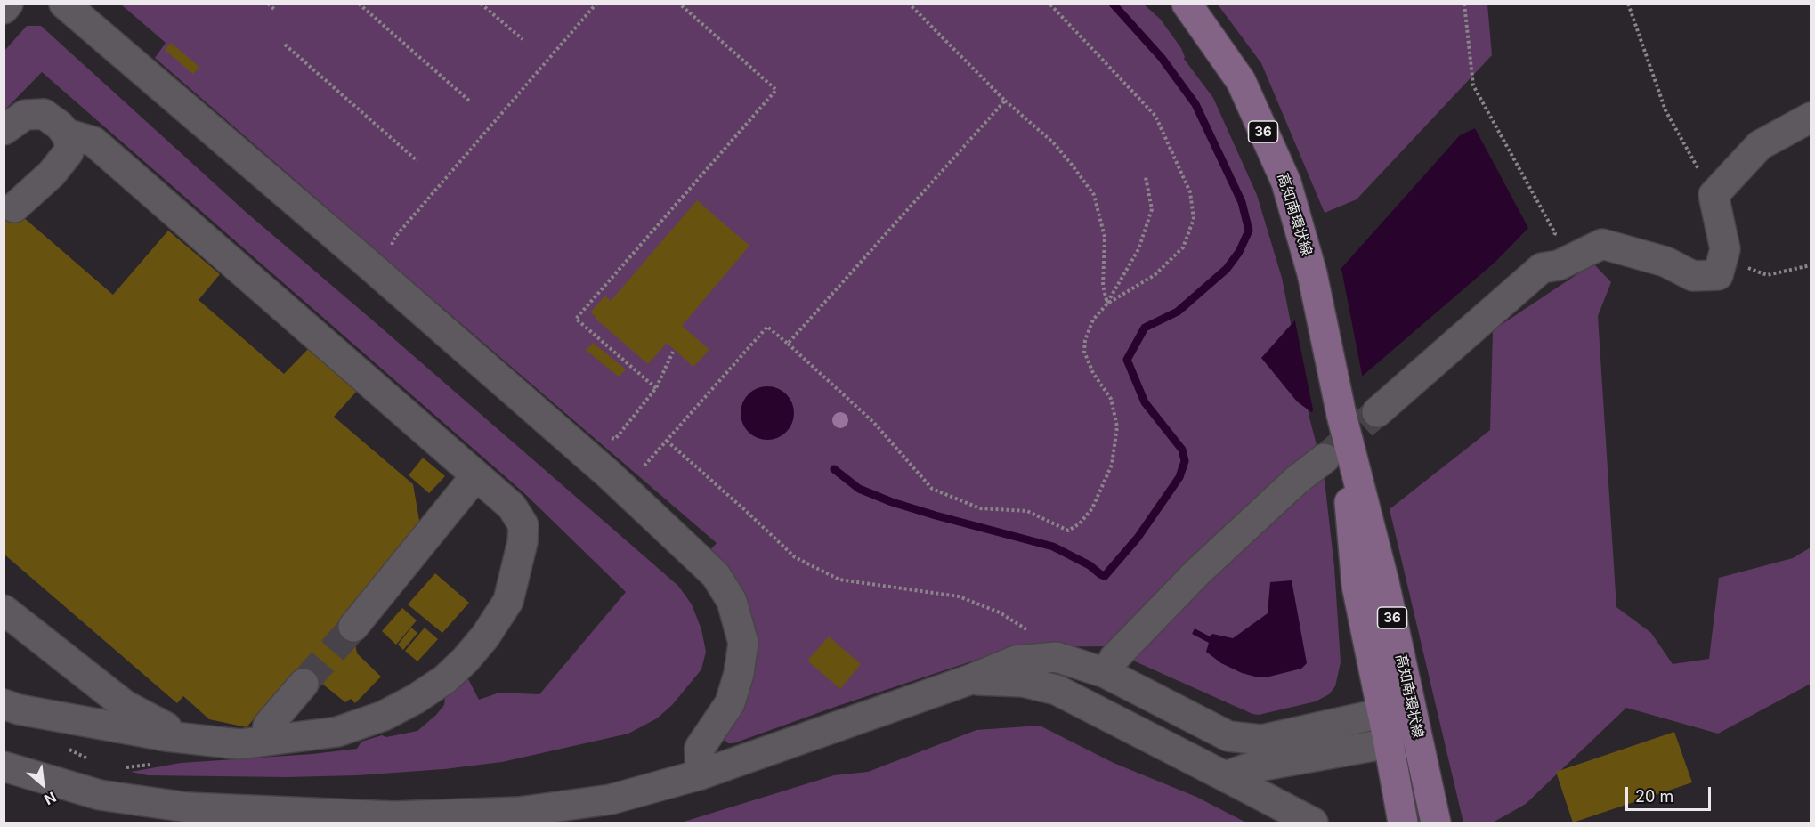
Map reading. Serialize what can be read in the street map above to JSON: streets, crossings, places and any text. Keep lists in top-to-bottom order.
{
  "streets": {
    "main road": ["36", "高知南環状線"]
  },
  "scale_bar": "20 m",
  "north": "bottom right"
}
